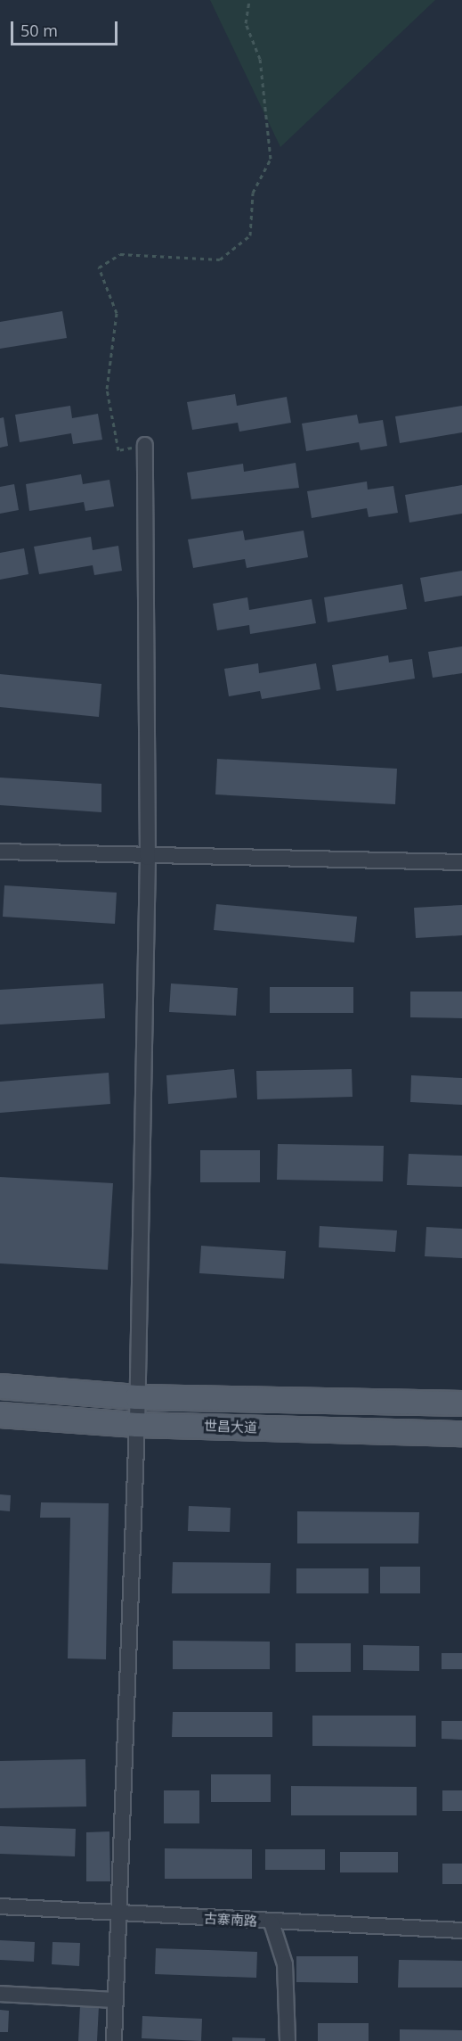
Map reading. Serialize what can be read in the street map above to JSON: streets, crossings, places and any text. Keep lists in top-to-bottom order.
{
  "streets": {
    "main road": ["世昌大道"],
    "street": ["古寨南路"]
  },
  "scale_bar": "50 m"
}
